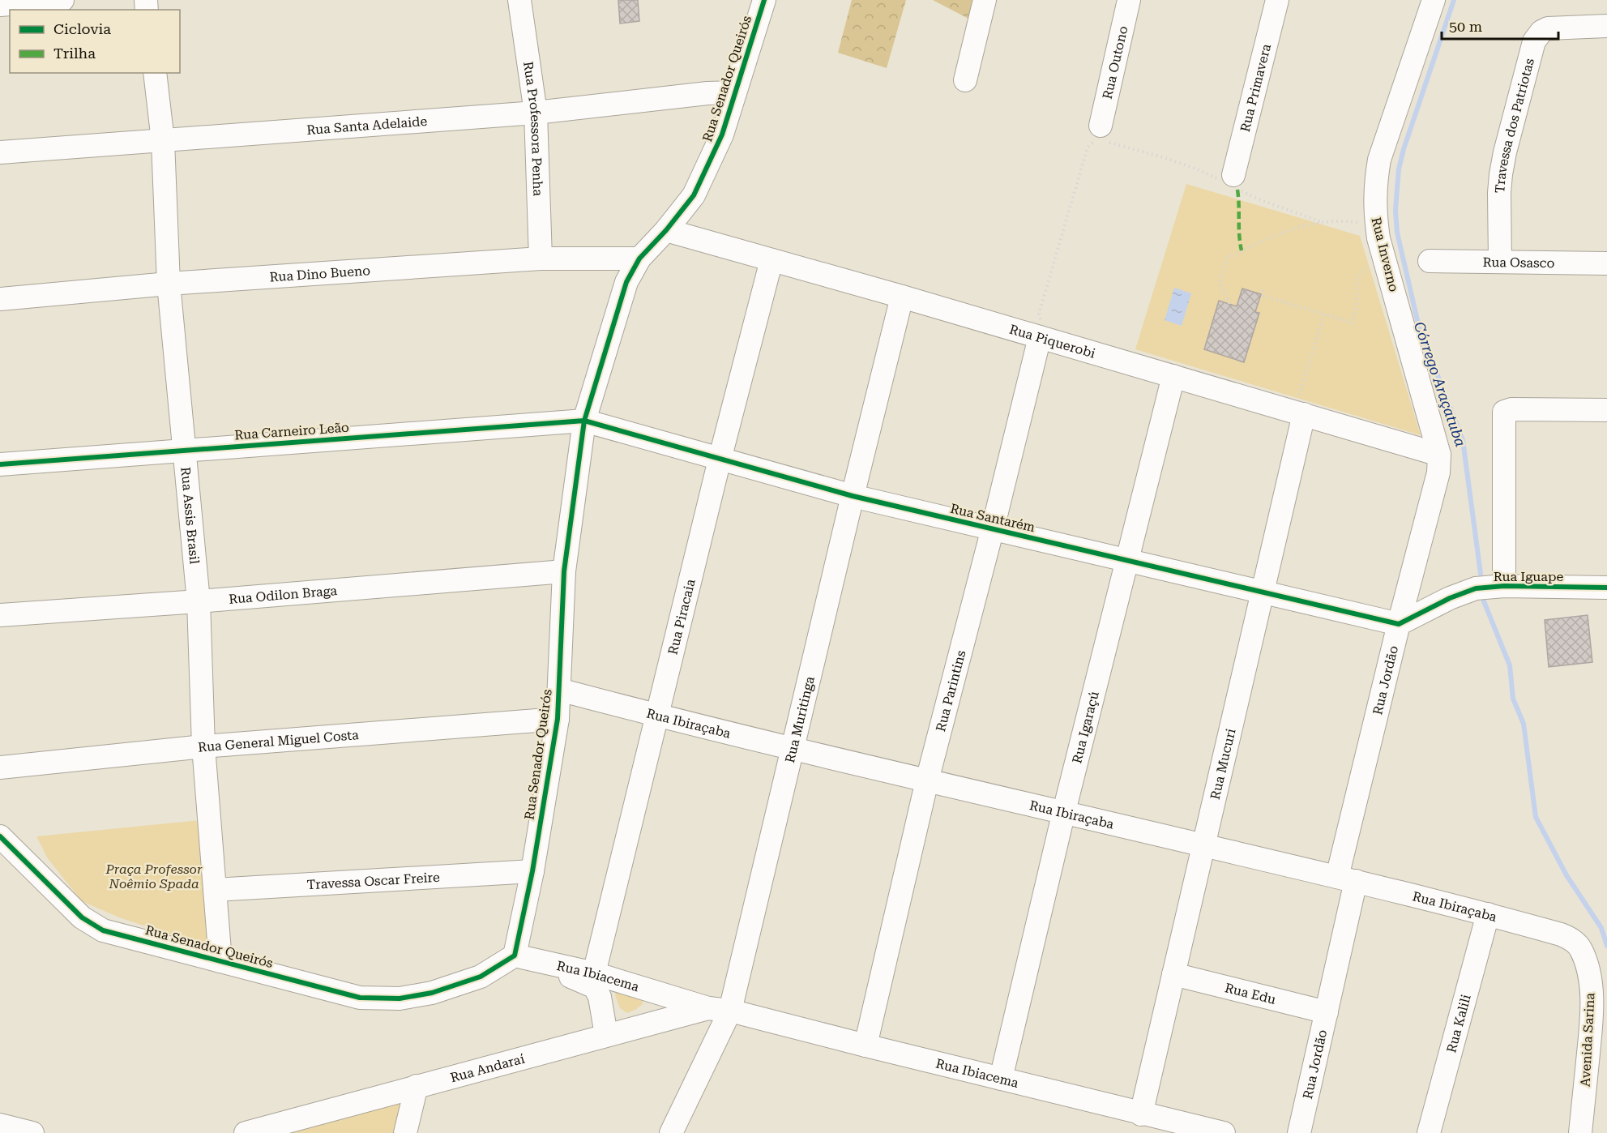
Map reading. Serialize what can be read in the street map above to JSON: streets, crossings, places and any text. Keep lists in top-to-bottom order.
{
  "streets": {
    "street": [
      "Rua Outono",
      "Rua Senador Queirós",
      "Rua Primavera",
      "Rua Santa Adelaide",
      "Travessa dos Patriotas",
      "Rua Professora Penha",
      "Rua Inverno",
      "Rua Osasco",
      "Rua Dino Bueno",
      "Rua Piquerobi",
      "Rua Carneiro Leão",
      "Rua Assis Brasil",
      "Rua Santarém",
      "Rua Iguape",
      "Rua Odilon Braga",
      "Rua Piracaia",
      "Rua Jordão",
      "Rua Parintins",
      "Rua Muritinga",
      "Rua Ibiraçaba",
      "Rua Igaraçú",
      "Rua General Miguel Costa",
      "Rua Mucuri",
      "Travessa Oscar Freire",
      "Rua Ibiacema",
      "Rua Edu",
      "Rua Kalili",
      "Avenida Sarina",
      "Rua Andaraí"
    ]
  },
  "crossings": [
    ["Rua Senador Queirós", "Rua Santa Adelaide"],
    ["Rua Senador Queirós", "Rua Dino Bueno"],
    ["Rua Senador Queirós", "Rua Piquerobi"],
    ["Rua Senador Queirós", "Rua Carneiro Leão"],
    ["Rua Senador Queirós", "Rua Assis Brasil"],
    ["Rua Senador Queirós", "Rua Santarém"],
    ["Rua Senador Queirós", "Rua Odilon Braga"],
    ["Rua Senador Queirós", "Rua Ibiraçaba"],
    ["Rua Senador Queirós", "Rua General Miguel Costa"],
    ["Rua Senador Queirós", "Travessa Oscar Freire"],
    ["Rua Senador Queirós", "Rua Ibiacema"],
    ["Rua Santa Adelaide", "Rua Professora Penha"],
    ["Rua Santa Adelaide", "Rua Assis Brasil"],
    ["Travessa dos Patriotas", "Rua Osasco"],
    ["Rua Professora Penha", "Rua Dino Bueno"],
    ["Rua Inverno", "Rua Piquerobi"],
    ["Rua Inverno", "Rua Jordão"],
    ["Rua Dino Bueno", "Rua Assis Brasil"],
    ["Rua Piquerobi", "Rua Piracaia"],
    ["Rua Piquerobi", "Rua Jordão"],
    ["Rua Piquerobi", "Rua Parintins"],
    ["Rua Piquerobi", "Rua Muritinga"],
    ["Rua Piquerobi", "Rua Igaraçú"],
    ["Rua Piquerobi", "Rua Mucuri"],
    ["Rua Carneiro Leão", "Rua Assis Brasil"],
    ["Rua Carneiro Leão", "Rua Santarém"],
    ["Rua Assis Brasil", "Rua Odilon Braga"],
    ["Rua Assis Brasil", "Rua General Miguel Costa"],
    ["Rua Assis Brasil", "Travessa Oscar Freire"],
    ["Rua Santarém", "Rua Iguape"],
    ["Rua Santarém", "Rua Piracaia"],
    ["Rua Santarém", "Rua Jordão"],
    ["Rua Santarém", "Rua Parintins"],
    ["Rua Santarém", "Rua Muritinga"],
    ["Rua Santarém", "Rua Igaraçú"],
    ["Rua Santarém", "Rua Mucuri"],
    ["Rua Iguape", "Rua Jordão"],
    ["Rua Piracaia", "Rua Ibiraçaba"],
    ["Rua Piracaia", "Rua Ibiacema"],
    ["Rua Jordão", "Rua Ibiraçaba"],
    ["Rua Jordão", "Rua Edu"],
    ["Rua Parintins", "Rua Ibiraçaba"],
    ["Rua Parintins", "Rua Ibiacema"],
    ["Rua Muritinga", "Rua Ibiraçaba"],
    ["Rua Muritinga", "Rua Ibiacema"],
    ["Rua Muritinga", "Rua Andaraí"],
    ["Rua Ibiraçaba", "Rua Igaraçú"],
    ["Rua Ibiraçaba", "Rua Mucuri"],
    ["Rua Ibiraçaba", "Rua Kalili"],
    ["Rua Ibiraçaba", "Avenida Sarina"],
    ["Rua Igaraçú", "Rua Ibiacema"],
    ["Rua Mucuri", "Rua Ibiacema"],
    ["Rua Mucuri", "Rua Edu"],
    ["Rua Ibiacema", "Rua Andaraí"]
  ],
  "water": ["Córrego Araçatuba"],
  "parks": ["Praça Professor Noêmio Spada"],
  "legend": ["Ciclovia", "Trilha"],
  "scale_bar": "50 m"
}
